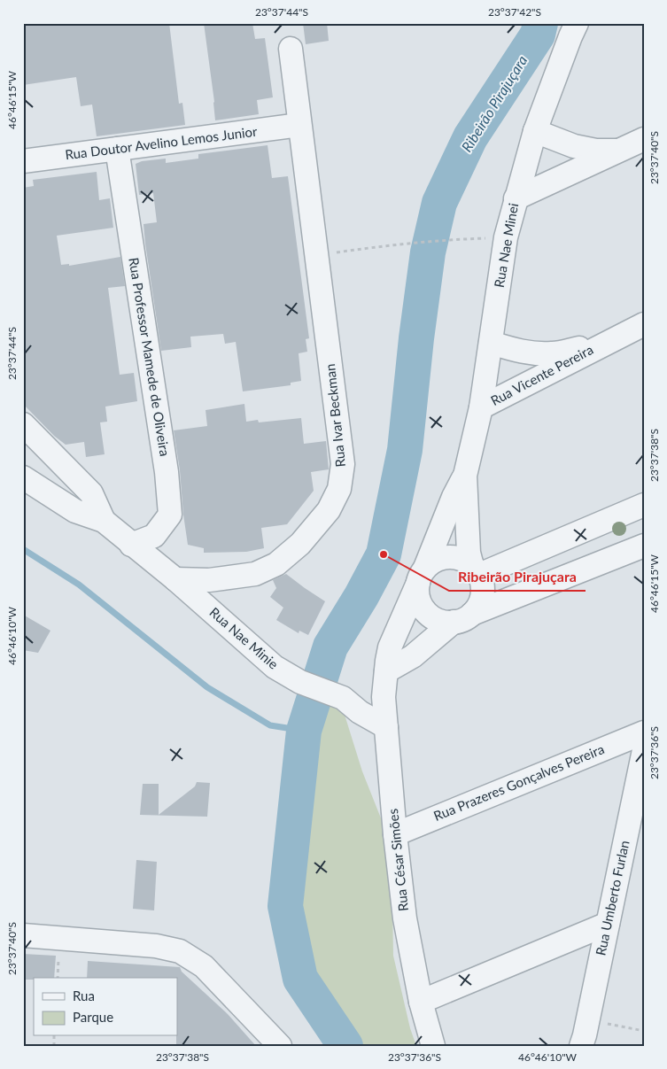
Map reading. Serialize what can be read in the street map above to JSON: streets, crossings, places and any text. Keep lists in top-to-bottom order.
{
  "streets": {
    "street": [
      "Rua Doutor Avelino Lemos Junior",
      "Rua Nae Minei",
      "Rua Professor Mamede de Oliveira",
      "Rua Vicente Pereira",
      "Rua Ivar Beckman",
      "Rua Nae Minie",
      "Rua Prazeres Gonçalves Pereira",
      "Rua César Simões",
      "Rua Umberto Furlan"
    ]
  },
  "crossings": [
    ["Rua Doutor Avelino Lemos Junior", "Rua Professor Mamede de Oliveira"],
    ["Rua Doutor Avelino Lemos Junior", "Rua Ivar Beckman"],
    ["Rua Nae Minei", "Rua Vicente Pereira"],
    ["Rua Nae Minei", "Rua César Simões"],
    ["Rua Ivar Beckman", "Rua Nae Minie"],
    ["Rua Nae Minie", "Rua César Simões"],
    ["Rua Prazeres Gonçalves Pereira", "Rua César Simões"]
  ],
  "water": ["Ribeirão Pirajuçara"],
  "places": ["Ribeirão Pirajuçara"],
  "legend": ["Rua", "Parque"],
  "coordinates": [
    "23°37'44\"S",
    "23°37'42\"S",
    "46°46'15\"W",
    "23°37'40\"S",
    "23°37'38\"S",
    "46°46'10\"W",
    "23°37'36\"S"
  ]
}
